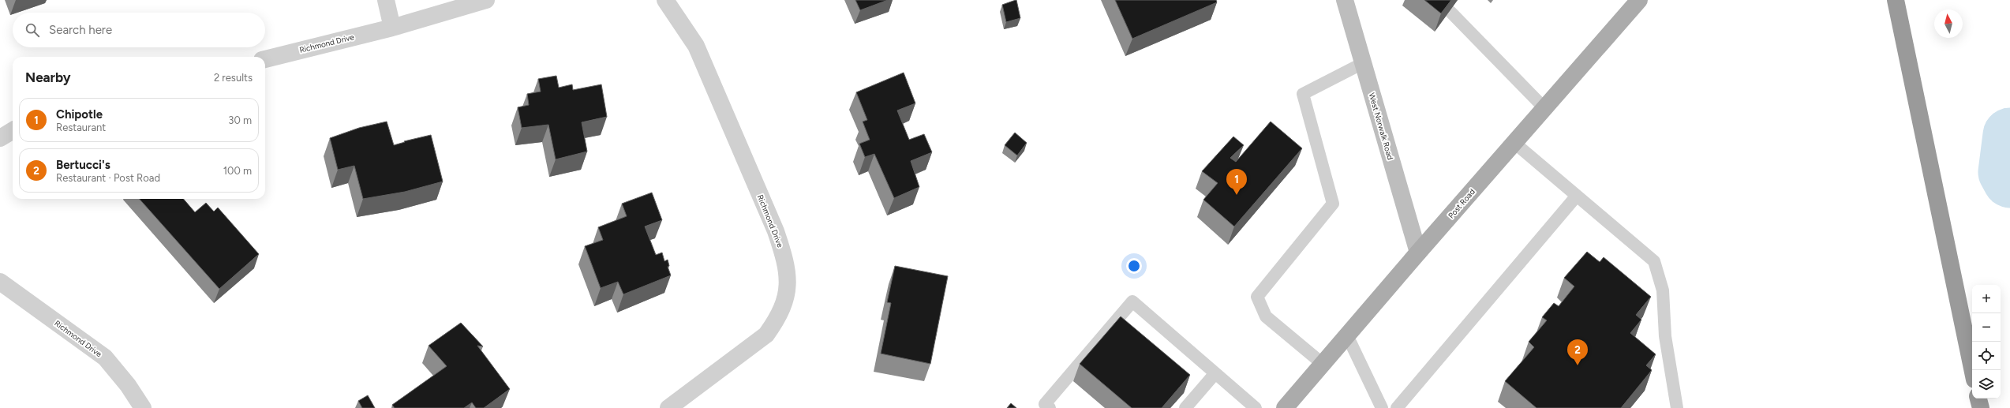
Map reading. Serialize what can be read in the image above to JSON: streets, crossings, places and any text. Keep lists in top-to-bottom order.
{
  "streets": {
    "main road": ["West Norwalk Road", "Post Road"],
    "street": ["Richmond Drive"]
  },
  "crossings": [
    ["West Norwalk Road", "Post Road"]
  ],
  "north": "top",
  "page": {
    "search": "Search here",
    "heading": ["Nearby", "2 results"],
    "list": [
      {
        "mark": "1",
        "name": "Chipotle",
        "note": "Restaurant",
        "value": "30 m"
      },
      {
        "mark": "2",
        "name": "Bertucci's",
        "note": "Restaurant · Post Road",
        "value": "100 m"
      }
    ],
    "pins": ["1", "2"],
    "map_buttons": ["+", "−"]
  }
}
